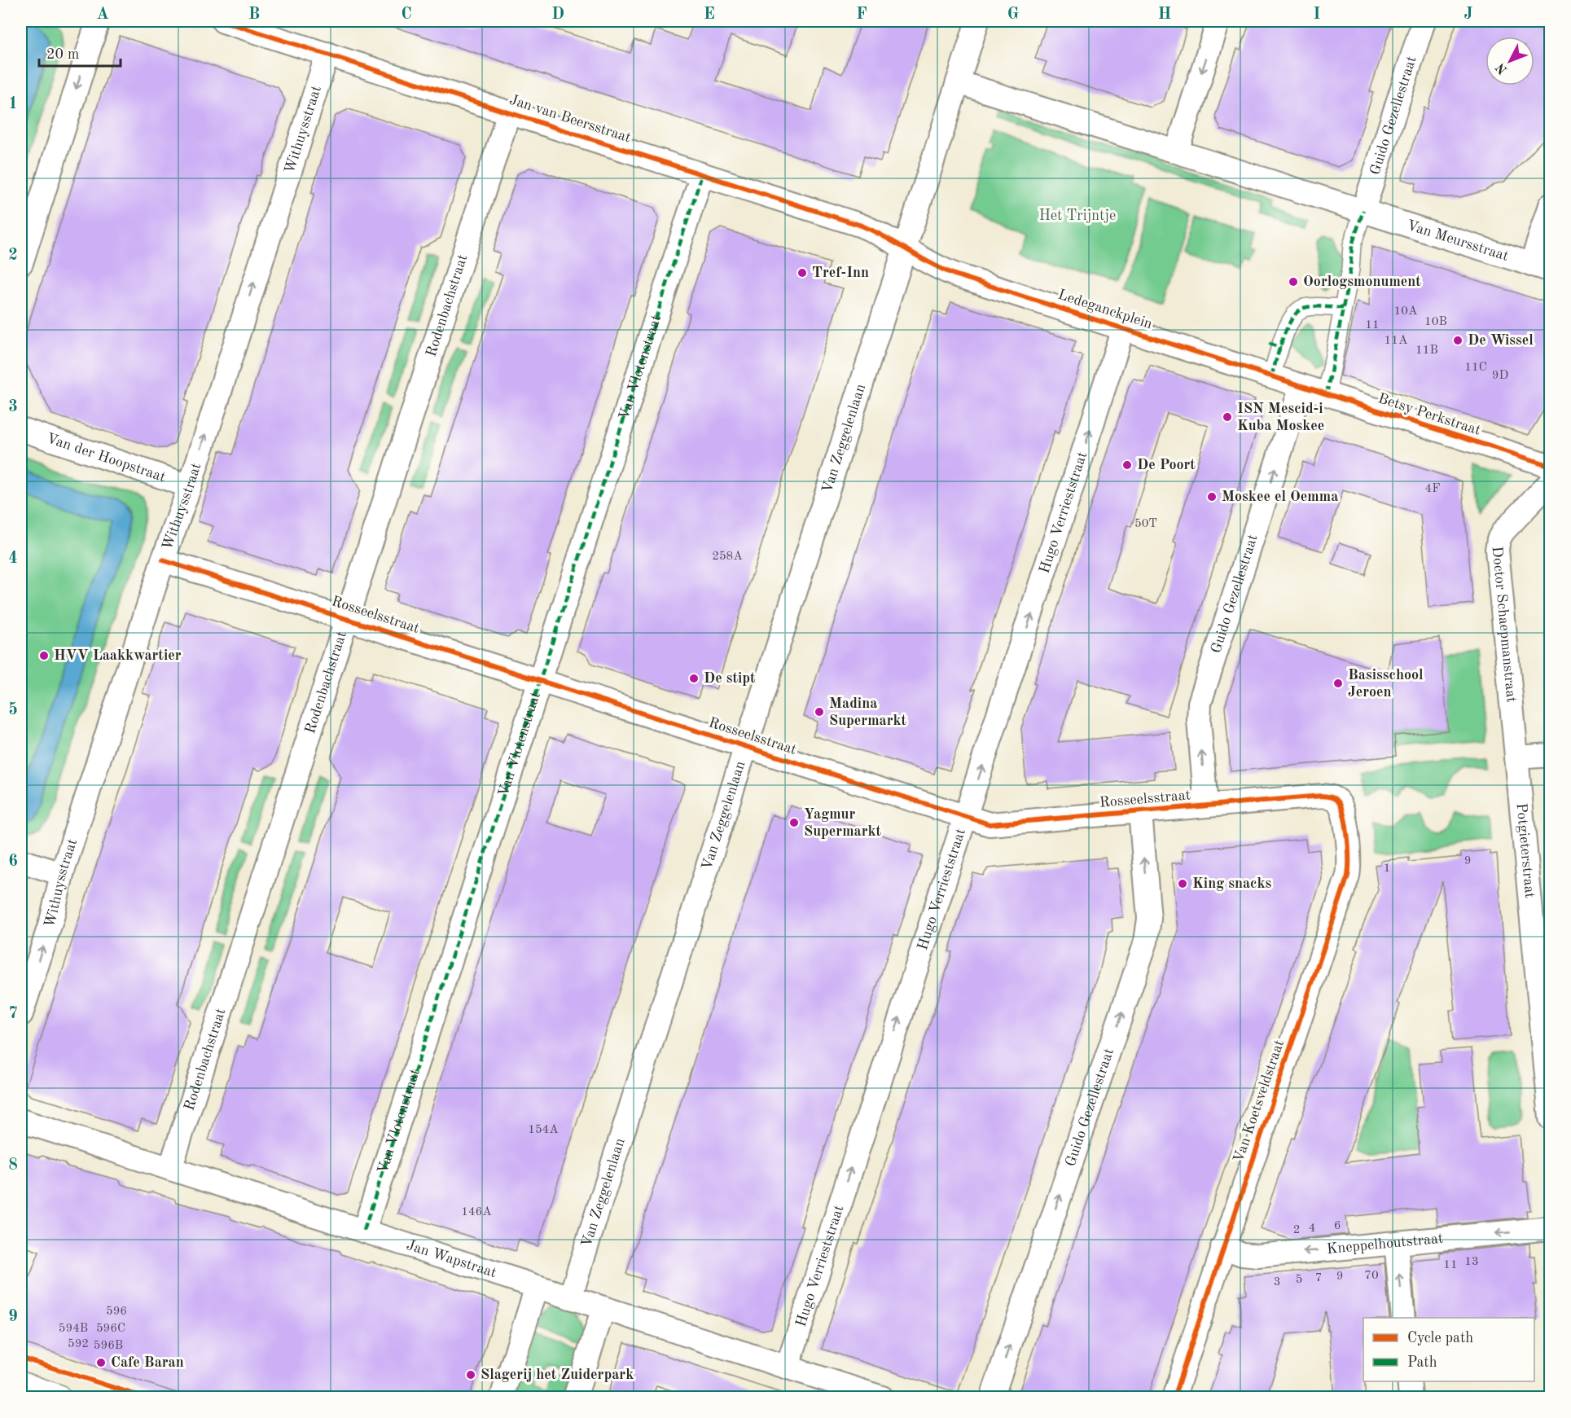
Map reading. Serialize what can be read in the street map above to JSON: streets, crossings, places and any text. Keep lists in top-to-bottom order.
{
  "streets": {
    "street": [
      "Guido Gezellestraat",
      "Jan van Beersstraat",
      "Withuysstraat",
      "Van Meursstraat",
      "Rodenbachstraat",
      "Ledeganckplein",
      "Van Vlotenstraat",
      "Betsy Perkstraat",
      "Van Zeggelenlaan",
      "Van der Hoopstraat",
      "Hugo Verrieststraat",
      "Rosseelsstraat",
      "Doctor Schaepmanstraat",
      "Potgieterstraat",
      "Van Koetsveldstraat",
      "Kneppelhoutstraat",
      "Jan Wapstraat"
    ]
  },
  "crossings": [
    ["Guido Gezellestraat", "Van Meursstraat"],
    ["Guido Gezellestraat", "Ledeganckplein"],
    ["Guido Gezellestraat", "Betsy Perkstraat"],
    ["Guido Gezellestraat", "Rosseelsstraat"],
    ["Jan van Beersstraat", "Withuysstraat"],
    ["Jan van Beersstraat", "Rodenbachstraat"],
    ["Jan van Beersstraat", "Ledeganckplein"],
    ["Jan van Beersstraat", "Van Vlotenstraat"],
    ["Jan van Beersstraat", "Van Zeggelenlaan"],
    ["Withuysstraat", "Van der Hoopstraat"],
    ["Withuysstraat", "Rosseelsstraat"],
    ["Rodenbachstraat", "Rosseelsstraat"],
    ["Rodenbachstraat", "Jan Wapstraat"],
    ["Ledeganckplein", "Betsy Perkstraat"],
    ["Ledeganckplein", "Van Zeggelenlaan"],
    ["Ledeganckplein", "Hugo Verrieststraat"],
    ["Van Vlotenstraat", "Rosseelsstraat"],
    ["Van Vlotenstraat", "Jan Wapstraat"],
    ["Van Zeggelenlaan", "Rosseelsstraat"],
    ["Van Zeggelenlaan", "Jan Wapstraat"],
    ["Hugo Verrieststraat", "Rosseelsstraat"],
    ["Hugo Verrieststraat", "Jan Wapstraat"],
    ["Rosseelsstraat", "Van Koetsveldstraat"],
    ["Doctor Schaepmanstraat", "Potgieterstraat"],
    ["Van Koetsveldstraat", "Kneppelhoutstraat"]
  ],
  "one_way": [
    "Guido Gezellestraat",
    "Withuysstraat",
    "Hugo Verrieststraat",
    "Kneppelhoutstraat"
  ],
  "parks": ["Het Trijntje"],
  "places": [
    "Tref-Inn",
    "Oorlogsmonument",
    "De Wissel",
    "ISN Mescid-i Kuba Moskee",
    "De Poort",
    "Moskee el Oemma",
    "HVV Laakkwartier",
    "De stipt",
    "Basisschool Jeroen",
    "Madina Supermarkt",
    "Yagmur Supermarkt",
    "King snacks",
    "Cafe Baran",
    "Slagerij het Zuiderpark"
  ],
  "house_numbers": [
    "10A",
    "10B",
    "11",
    "11A",
    "11B",
    "11C",
    "9D",
    "4F",
    "50T",
    "258A",
    "9",
    "1",
    "154A",
    "146A",
    "6",
    "4",
    "2",
    "13",
    "11",
    "70",
    "9",
    "7",
    "5",
    "3",
    "596",
    "594B",
    "596C",
    "592",
    "596B"
  ],
  "legend": ["Cycle path", "Path"],
  "scale_bar": "20 m",
  "north": "bottom left",
  "grid": {
    "columns": [
      "A",
      "B",
      "C",
      "D",
      "E",
      "F",
      "G",
      "H",
      "I",
      "J"
    ],
    "rows": [
      "1",
      "2",
      "3",
      "4",
      "5",
      "6",
      "7",
      "8",
      "9"
    ]
  }
}
